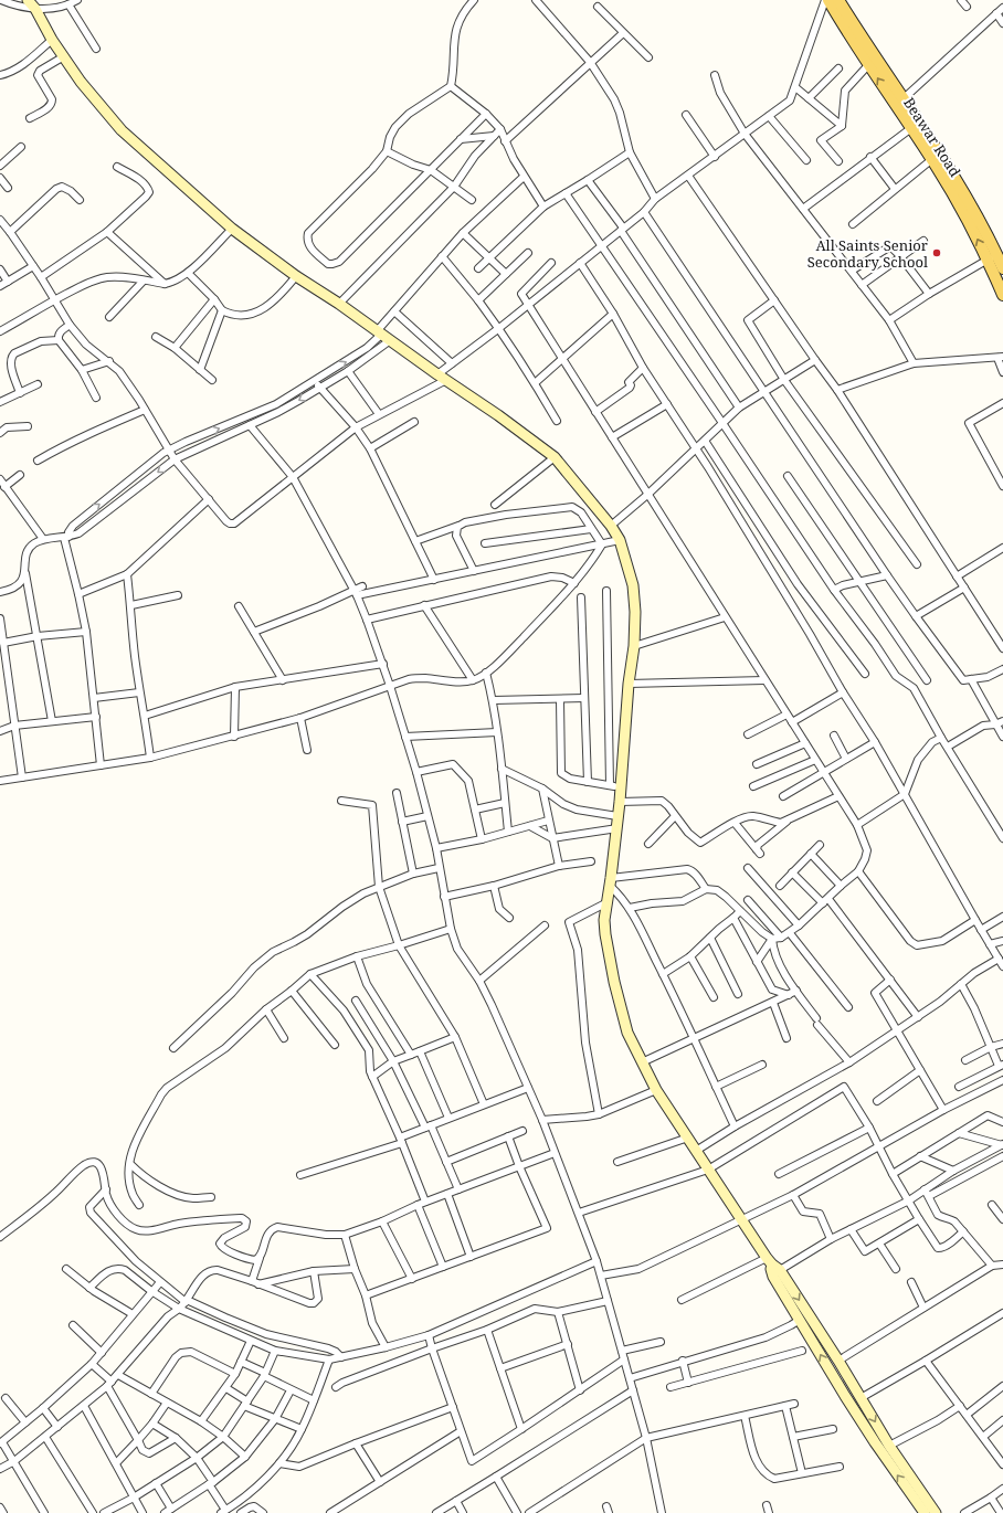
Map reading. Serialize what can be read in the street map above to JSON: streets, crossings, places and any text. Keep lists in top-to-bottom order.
{
  "streets": {
    "main road": ["Beawar Road"]
  },
  "places": ["All Saints Senior Secondary School"]
}
